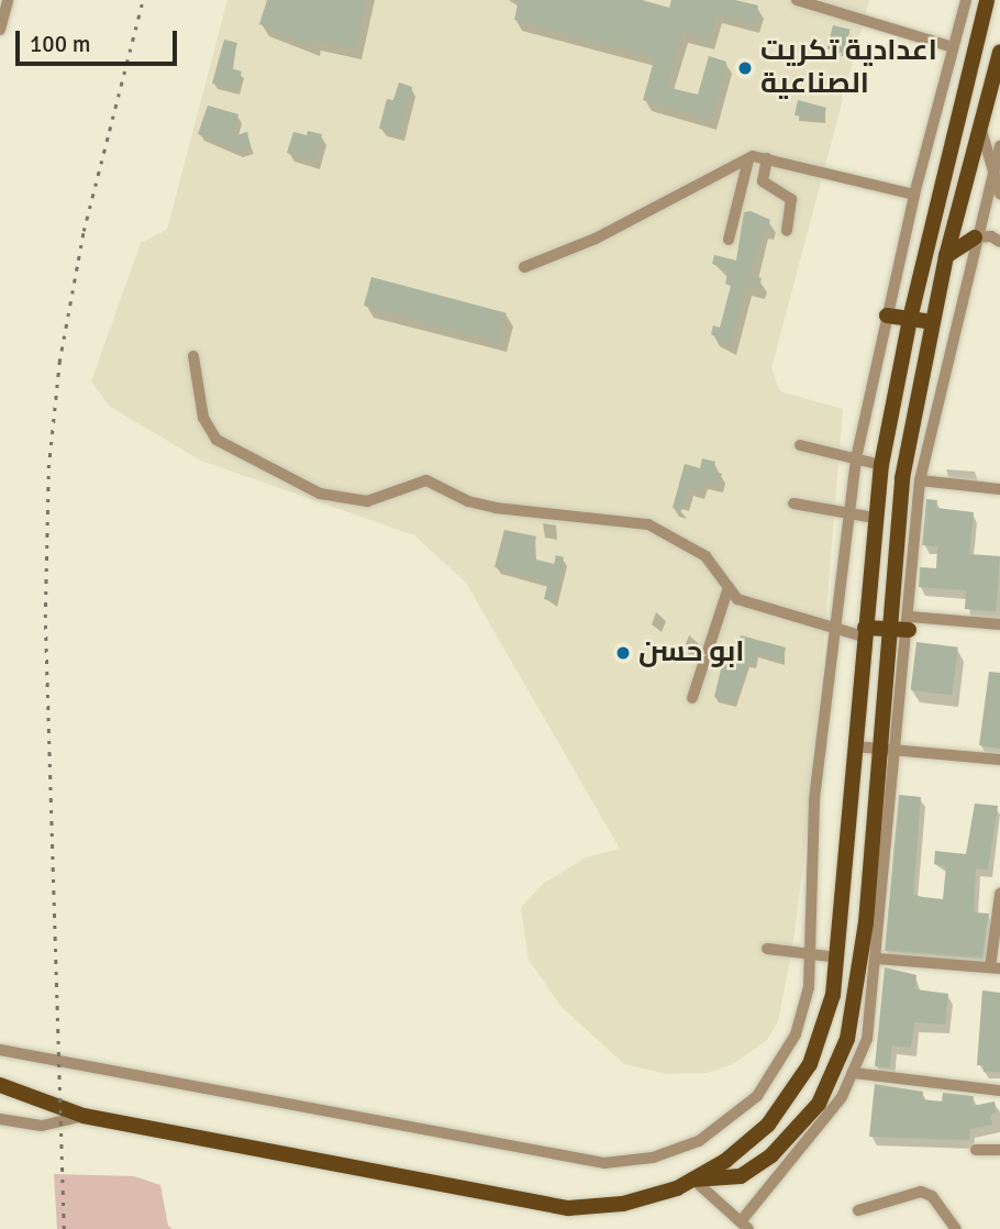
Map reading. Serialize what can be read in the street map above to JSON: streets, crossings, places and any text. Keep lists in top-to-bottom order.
{
  "places": ["اعدادية تكريت الصناعية", "ابو حسن"],
  "scale_bar": "100 m"
}
